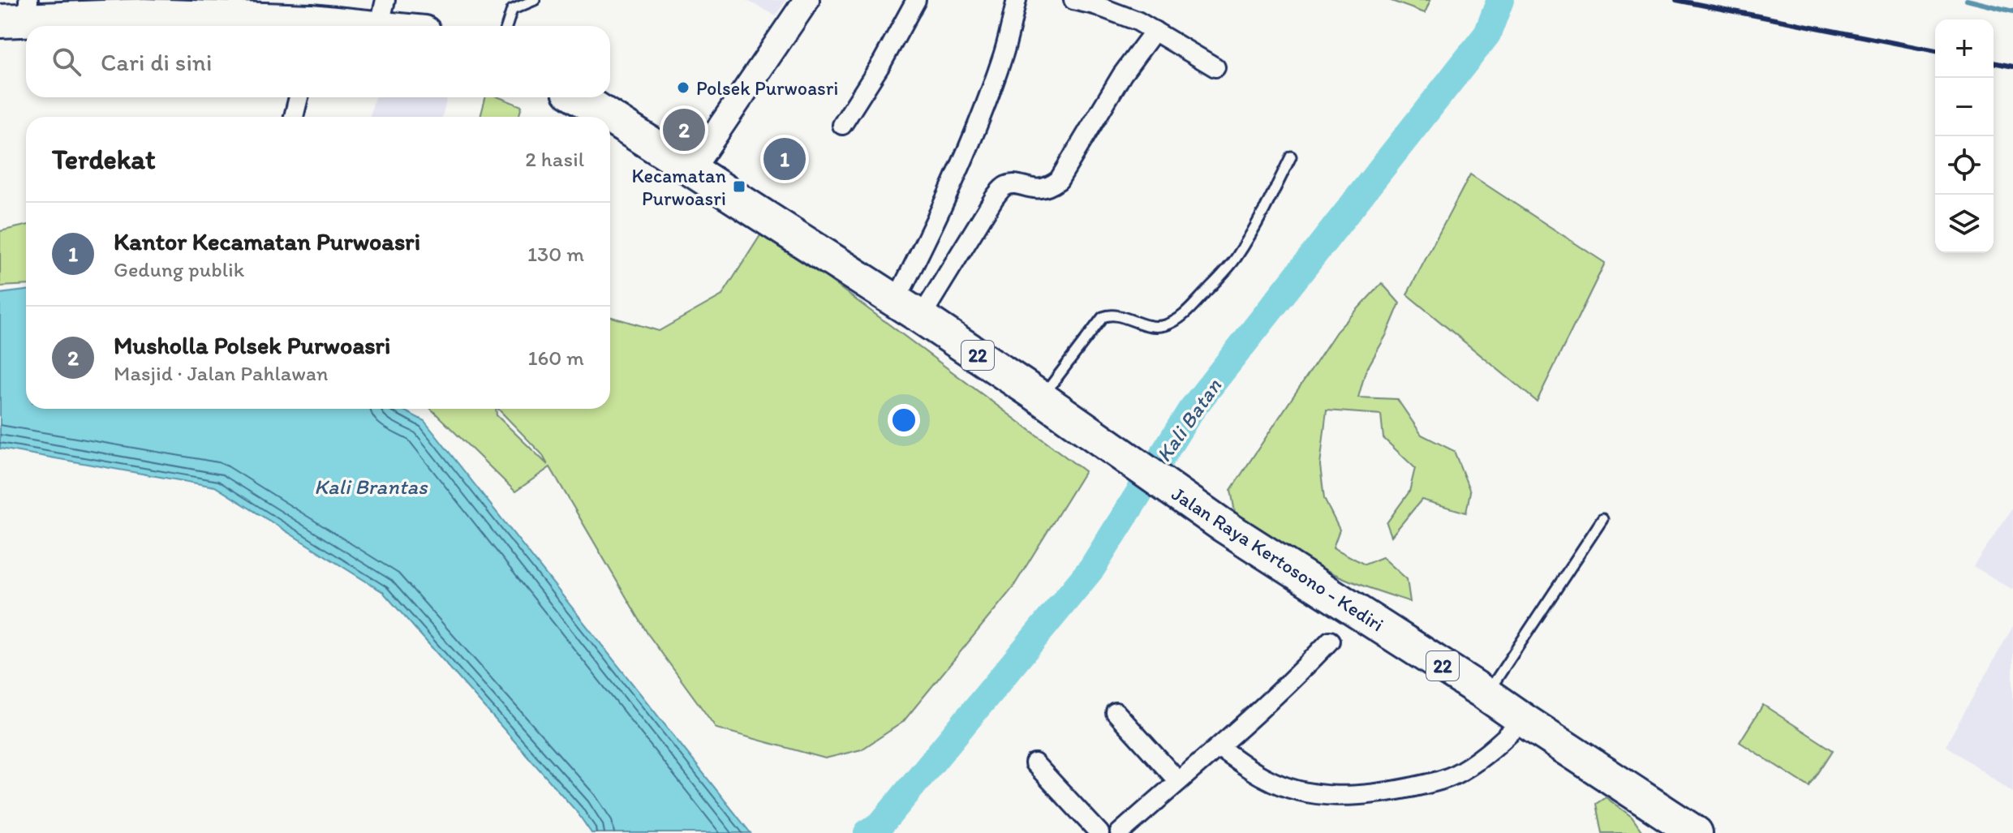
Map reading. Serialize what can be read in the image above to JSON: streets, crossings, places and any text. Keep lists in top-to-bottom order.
{
  "streets": {
    "highway": ["22", "Jalan Raya Kertosono - Kediri"]
  },
  "water": ["Kali Batan", "Kali Brantas"],
  "places": {
    "other": ["Polsek Purwoasri"],
    "transit": ["Kecamatan Purwoasri"]
  },
  "page": {
    "map_buttons": ["+", "−"],
    "search": "Cari di sini",
    "pins": ["2", "1"],
    "heading": ["Terdekat", "2 hasil"],
    "list": [
      {
        "mark": "1",
        "name": "Kantor Kecamatan Purwoasri",
        "note": "Gedung publik",
        "value": "130 m"
      },
      {
        "mark": "2",
        "name": "Musholla Polsek Purwoasri",
        "note": "Masjid · Jalan Pahlawan",
        "value": "160 m"
      }
    ]
  }
}
